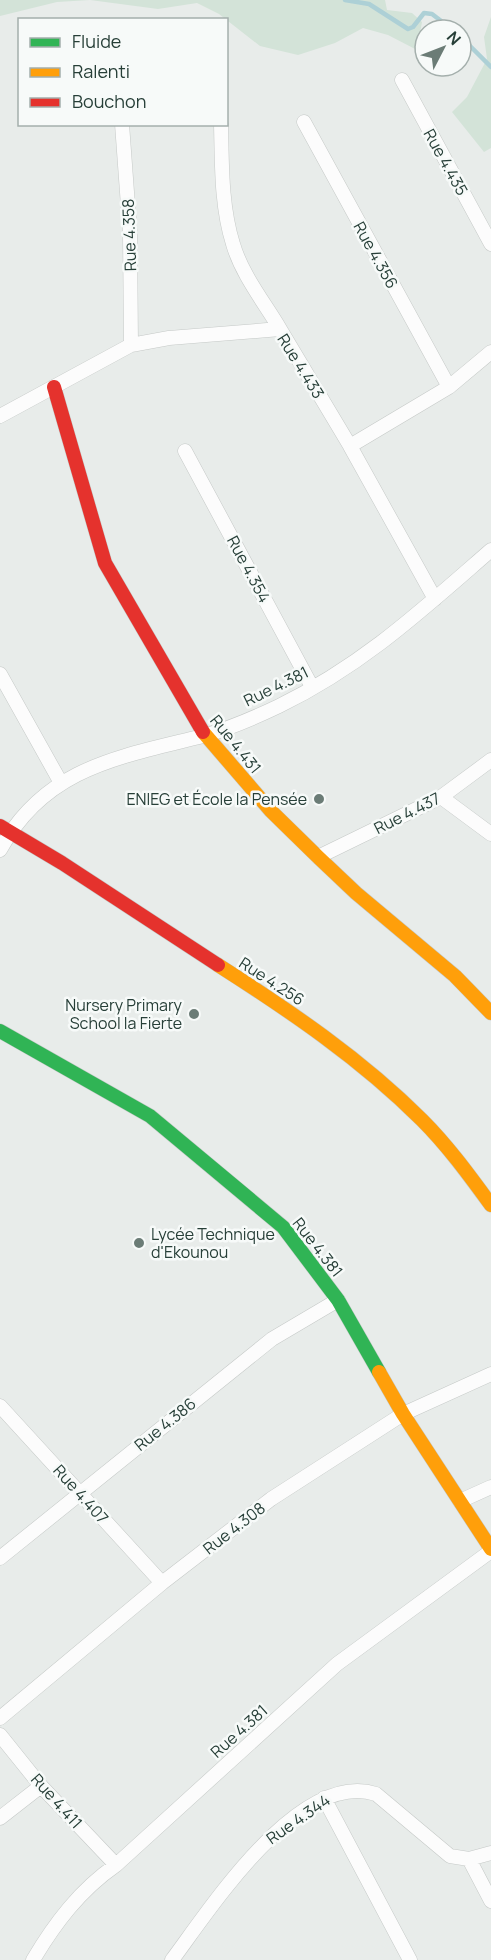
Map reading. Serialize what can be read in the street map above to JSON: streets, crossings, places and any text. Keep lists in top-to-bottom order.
{
  "streets": {
    "street": [
      "Rue 4.435",
      "Rue 4.358",
      "Rue 4.356",
      "Rue 4.433",
      "Rue 4.354",
      "Rue 4.381",
      "Rue 4.431",
      "Rue 4.437",
      "Rue 4.256",
      "Rue 4.386",
      "Rue 4.407",
      "Rue 4.308",
      "Rue 4.411",
      "Rue 4.344"
    ]
  },
  "crossings": [
    ["Rue 4.358", "Rue 4.433"],
    ["Rue 4.433", "Rue 4.381"],
    ["Rue 4.433", "Rue 4.431"],
    ["Rue 4.354", "Rue 4.381"],
    ["Rue 4.381", "Rue 4.431"],
    ["Rue 4.381", "Rue 4.256"],
    ["Rue 4.381", "Rue 4.386"],
    ["Rue 4.381", "Rue 4.308"],
    ["Rue 4.381", "Rue 4.411"],
    ["Rue 4.431", "Rue 4.437"],
    ["Rue 4.386", "Rue 4.407"],
    ["Rue 4.407", "Rue 4.308"]
  ],
  "places": ["ENIEG et École la Pensée", "Nursery Primary School la Fierte", "Lycée Technique d'Ekounou"],
  "legend": ["Fluide", "Ralenti", "Bouchon"],
  "north": "top right"
}
